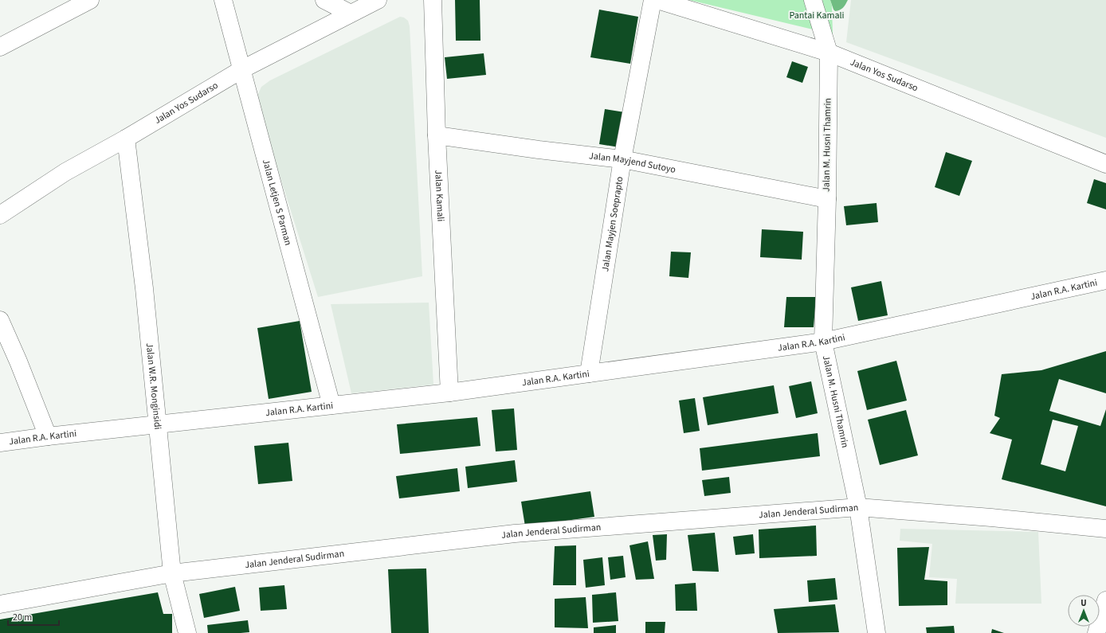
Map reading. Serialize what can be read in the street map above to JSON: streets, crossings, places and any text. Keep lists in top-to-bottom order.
{
  "streets": {
    "main road": [
      "Jalan Yos Sudarso",
      "Jalan M. Husni Thamrin",
      "Jalan Mayjend Sutoyo",
      "Jalan Kamali",
      "Jalan Letjen S Parman",
      "Jalan Mayjen Soeprapto",
      "Jalan R.A. Kartini",
      "Jalan W.R. Monginsidi",
      "Jalan Jenderal Sudirman"
    ]
  },
  "crossings": [
    ["Jalan Yos Sudarso", "Jalan M. Husni Thamrin"],
    ["Jalan Yos Sudarso", "Jalan Letjen S Parman"],
    ["Jalan Yos Sudarso", "Jalan W.R. Monginsidi"],
    ["Jalan M. Husni Thamrin", "Jalan Mayjend Sutoyo"],
    ["Jalan M. Husni Thamrin", "Jalan R.A. Kartini"],
    ["Jalan M. Husni Thamrin", "Jalan Jenderal Sudirman"],
    ["Jalan Mayjend Sutoyo", "Jalan Kamali"],
    ["Jalan Mayjend Sutoyo", "Jalan Mayjen Soeprapto"],
    ["Jalan Kamali", "Jalan R.A. Kartini"],
    ["Jalan Letjen S Parman", "Jalan R.A. Kartini"],
    ["Jalan Mayjen Soeprapto", "Jalan R.A. Kartini"],
    ["Jalan R.A. Kartini", "Jalan W.R. Monginsidi"],
    ["Jalan W.R. Monginsidi", "Jalan Jenderal Sudirman"]
  ],
  "parks": ["Pantai Kamali"],
  "scale_bar": "20 m",
  "north": "top"
}
